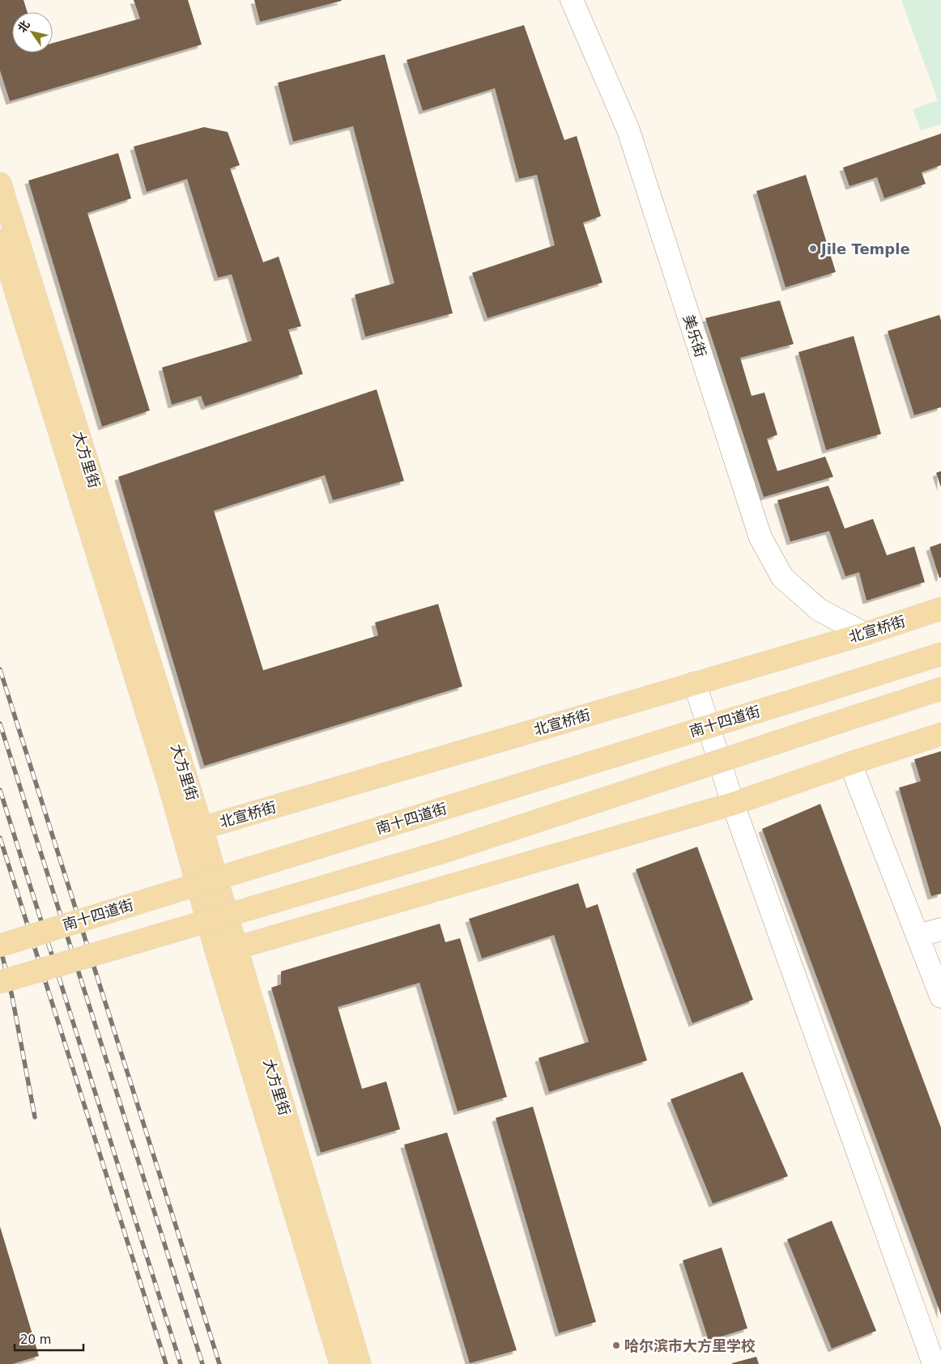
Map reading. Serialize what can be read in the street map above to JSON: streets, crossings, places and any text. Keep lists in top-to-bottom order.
{
  "streets": {
    "main road": ["大方里街", "北宣桥街", "南十四道街"],
    "street": ["美乐街"]
  },
  "crossings": [
    ["美乐街", "北宣桥街"],
    ["大方里街", "北宣桥街"]
  ],
  "places": ["Jile Temple", "哈尔滨市大方里学校"],
  "scale_bar": "20 m",
  "north": "top left"
}
